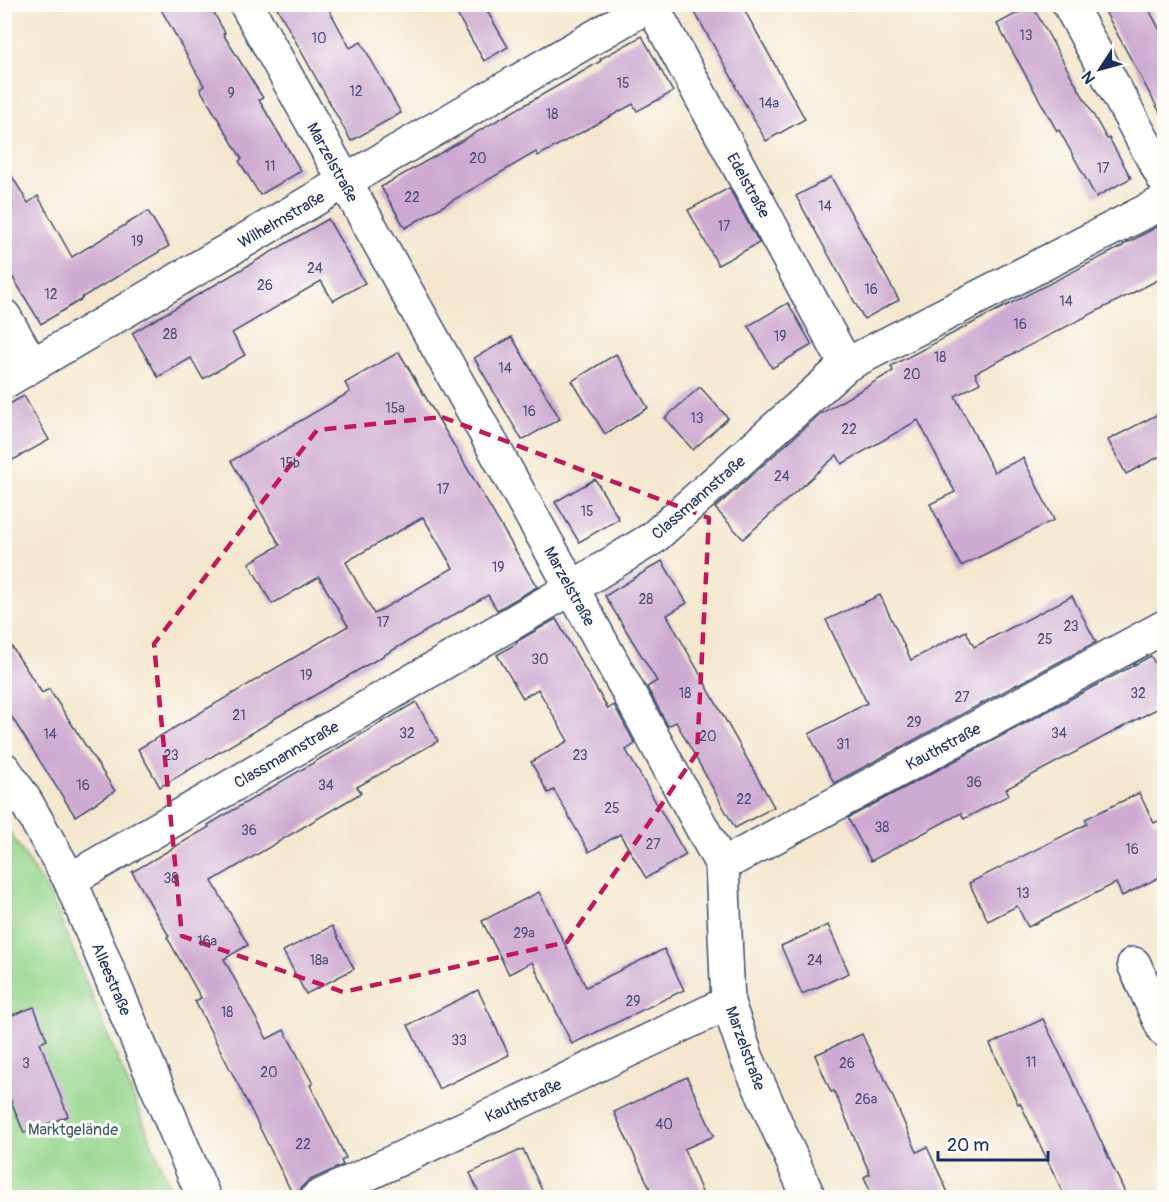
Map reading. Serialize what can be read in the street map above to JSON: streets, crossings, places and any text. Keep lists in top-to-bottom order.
{
  "streets": {
    "street": [
      "Marzelstraße",
      "Edelstraße",
      "Wilhelmstraße",
      "Classmannstraße",
      "Kauthstraße",
      "Alleestraße"
    ]
  },
  "crossings": [
    ["Marzelstraße", "Wilhelmstraße"],
    ["Marzelstraße", "Classmannstraße"],
    ["Marzelstraße", "Kauthstraße"],
    ["Edelstraße", "Wilhelmstraße"],
    ["Edelstraße", "Classmannstraße"],
    ["Classmannstraße", "Alleestraße"]
  ],
  "parks": ["Marktgelände"],
  "house_numbers": [
    "13",
    "10",
    "15",
    "12",
    "9",
    "14a",
    "18",
    "20",
    "11",
    "17",
    "22",
    "14",
    "17",
    "19",
    "24",
    "26",
    "16",
    "12",
    "14",
    "16",
    "28",
    "19",
    "18",
    "14",
    "20",
    "15a",
    "16",
    "13",
    "22",
    "15b",
    "24",
    "17",
    "15",
    "19",
    "28",
    "17",
    "23",
    "25",
    "30",
    "19",
    "18",
    "32",
    "27",
    "21",
    "29",
    "32",
    "34",
    "14",
    "20",
    "31",
    "23",
    "23",
    "36",
    "16",
    "34",
    "22",
    "25",
    "38",
    "36",
    "27",
    "16",
    "38",
    "13",
    "29a",
    "16a",
    "18a",
    "24",
    "29",
    "18",
    "33",
    "11",
    "3",
    "26",
    "20",
    "26a",
    "40",
    "22"
  ],
  "scale_bar": "20 m",
  "north": "bottom left"
}
